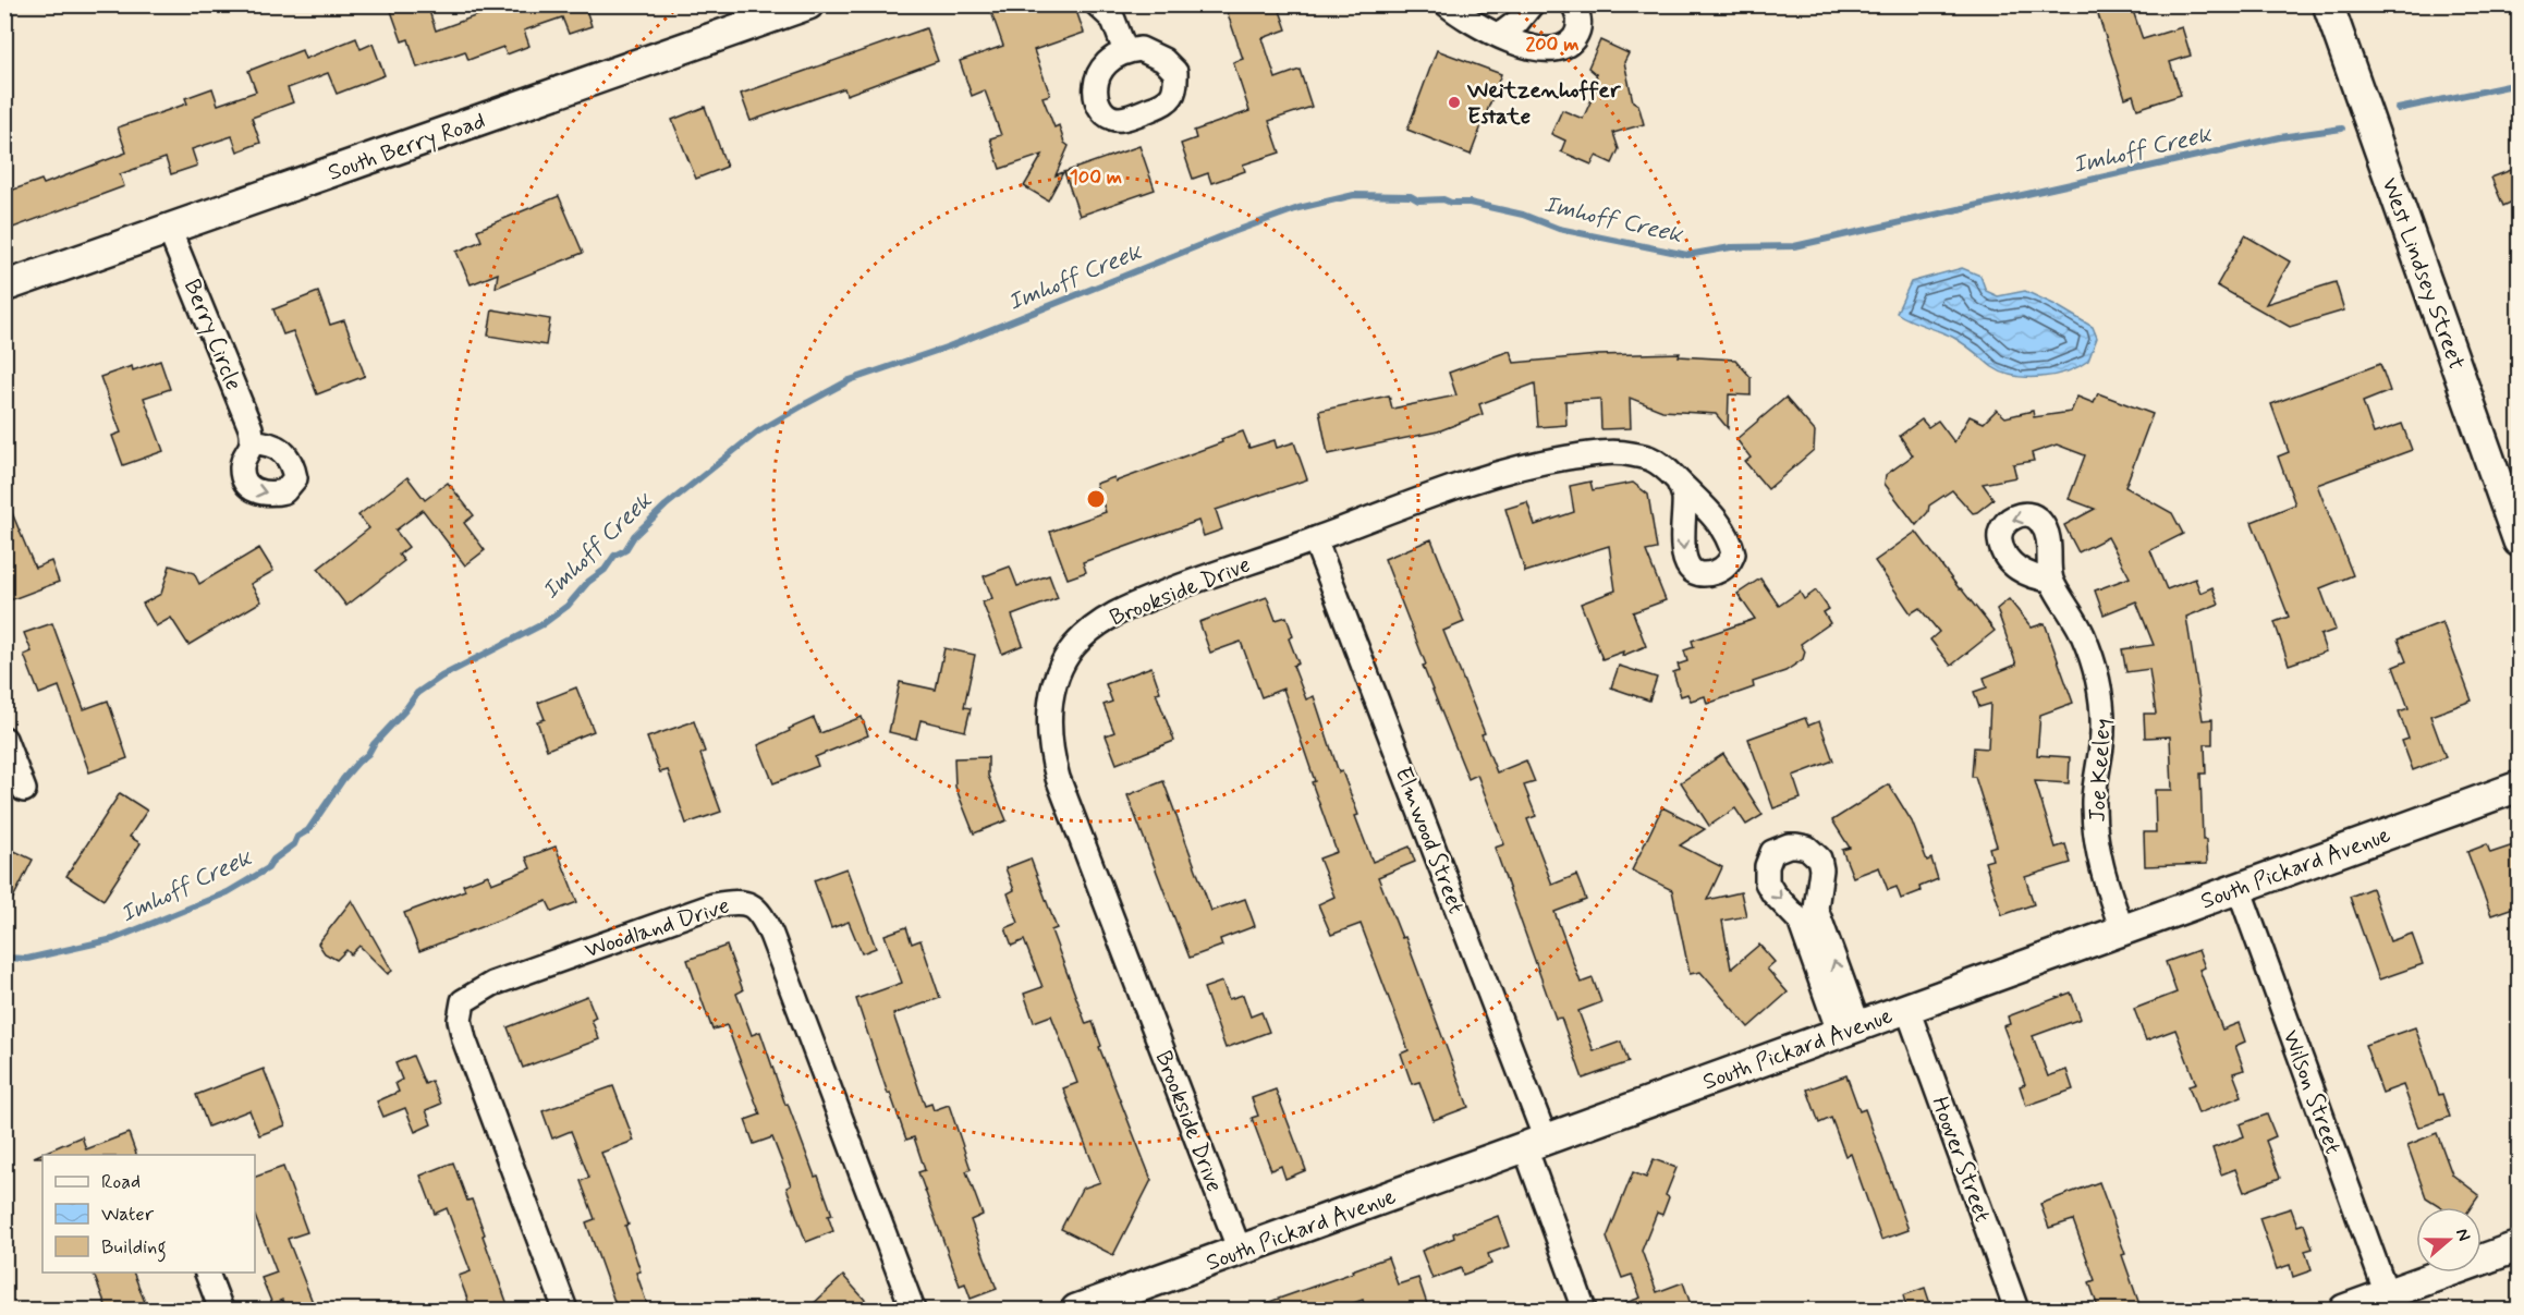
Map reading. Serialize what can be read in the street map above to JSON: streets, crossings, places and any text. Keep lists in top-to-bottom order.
{
  "streets": {
    "street": [
      "South Berry Road",
      "West Lindsey Street",
      "Berry Circle",
      "Brookside Drive",
      "Joe Keeley",
      "Elmwood Street",
      "South Pickard Avenue",
      "Woodland Drive",
      "Wilson Street",
      "Hoover Street"
    ]
  },
  "crossings": [
    ["South Berry Road", "Berry Circle"],
    ["Brookside Drive", "Elmwood Street"],
    ["Brookside Drive", "South Pickard Avenue"],
    ["Joe Keeley", "South Pickard Avenue"],
    ["Elmwood Street", "South Pickard Avenue"],
    ["South Pickard Avenue", "Wilson Street"],
    ["South Pickard Avenue", "Hoover Street"]
  ],
  "water": ["Imhoff Creek"],
  "places": ["Weitzenhoffer Estate"],
  "legend": ["Road", "Water", "Building"],
  "north": "right",
  "rings": ["200 m", "100 m"]
}
